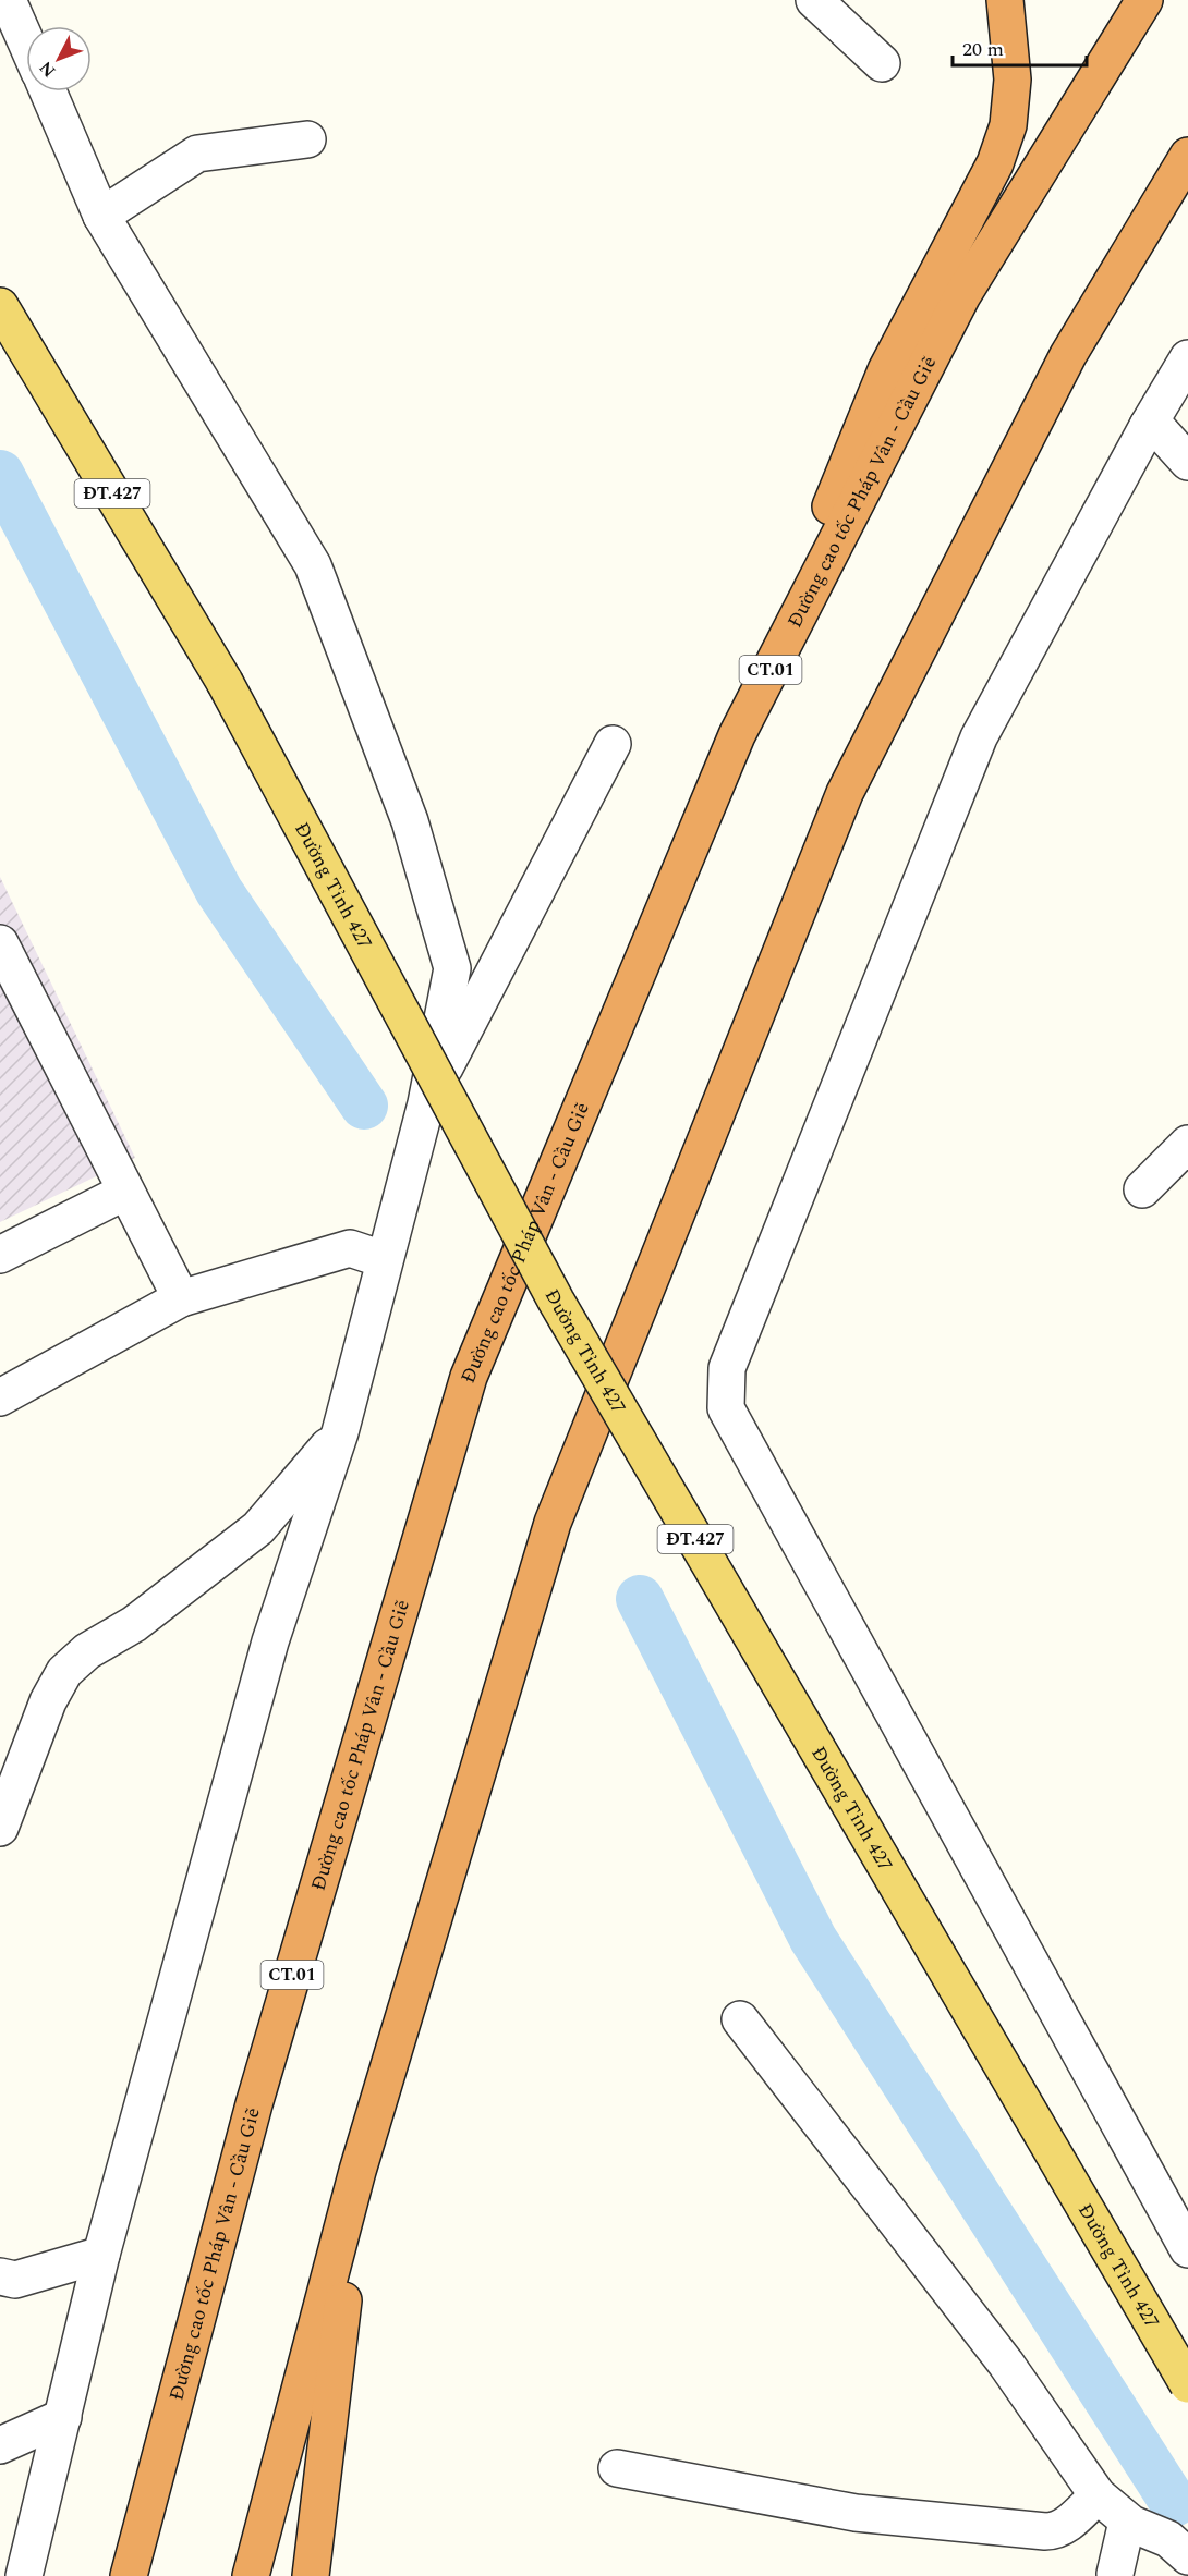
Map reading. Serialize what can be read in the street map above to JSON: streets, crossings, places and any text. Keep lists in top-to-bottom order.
{
  "streets": {
    "highway": ["Đường cao tốc Pháp Vân - Cầu Giẽ", "CT.01"],
    "main road": ["ĐT.427", "Đường Tỉnh 427"]
  },
  "scale_bar": "20 m",
  "north": "bottom left"
}
